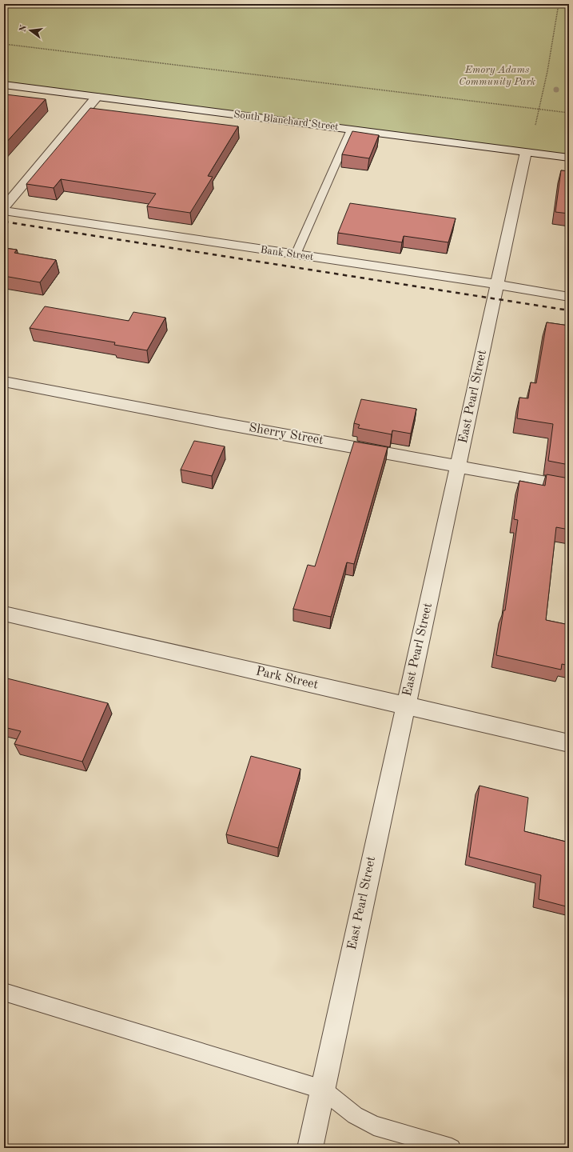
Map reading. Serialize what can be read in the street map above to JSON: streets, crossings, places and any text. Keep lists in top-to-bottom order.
{
  "streets": {
    "street": [
      "South Blanchard Street",
      "Bank Street",
      "East Pearl Street",
      "Sherry Street",
      "Park Street"
    ]
  },
  "crossings": [
    ["South Blanchard Street", "East Pearl Street"],
    ["Bank Street", "East Pearl Street"],
    ["East Pearl Street", "Sherry Street"],
    ["East Pearl Street", "Park Street"]
  ],
  "parks": ["Emory Adams Community Park"],
  "north": "left"
}
